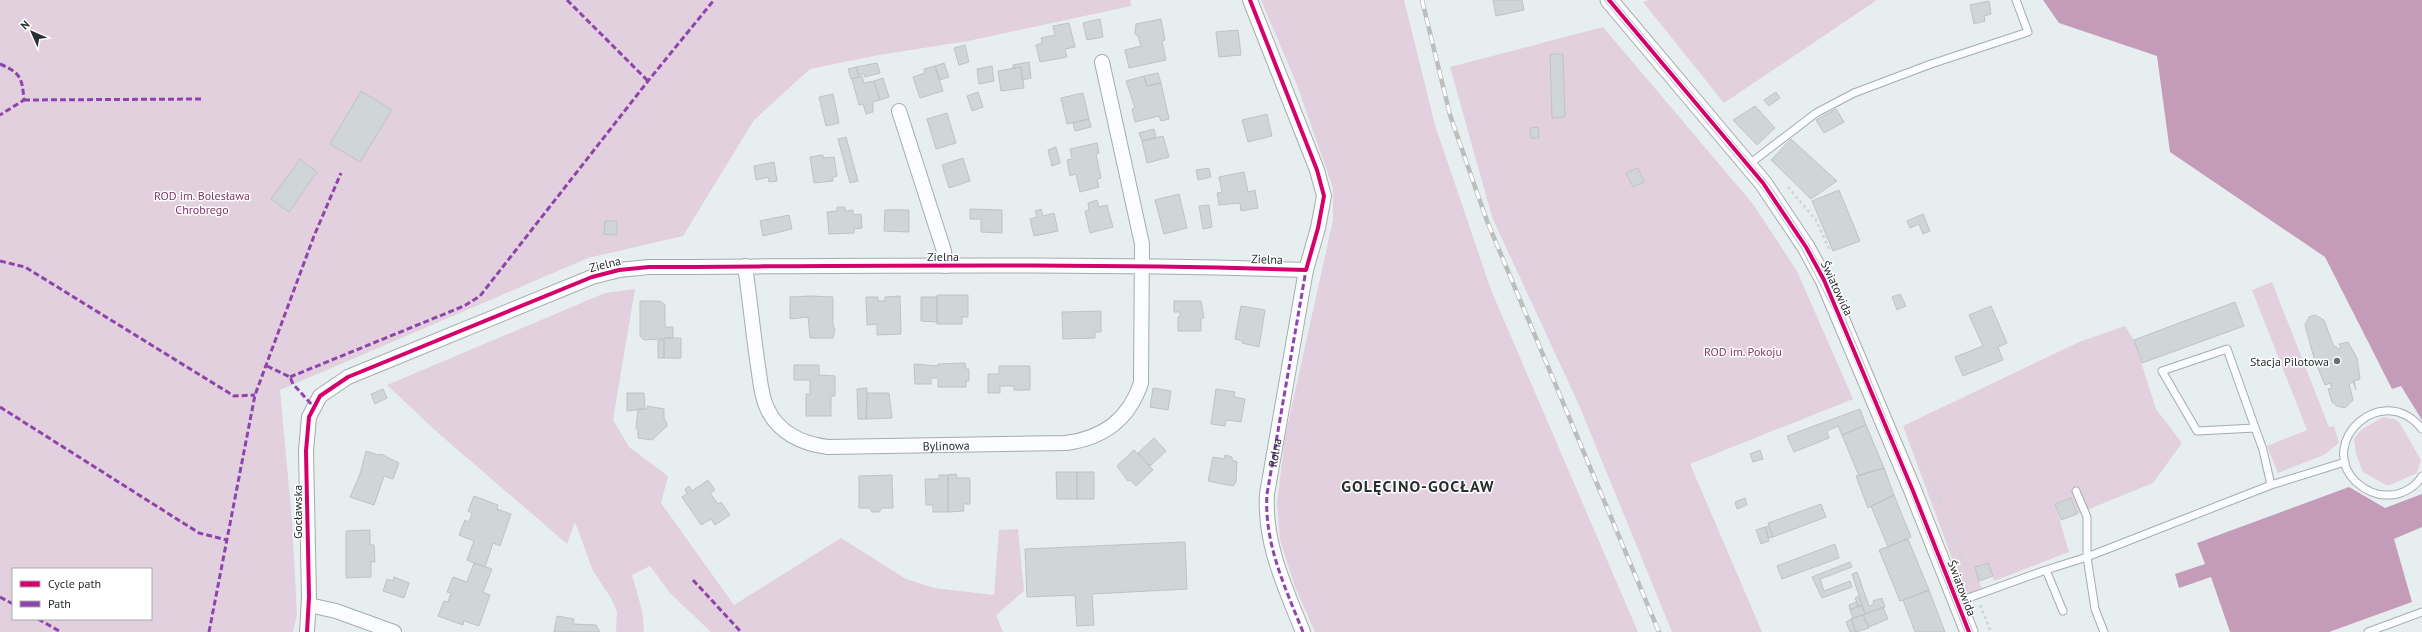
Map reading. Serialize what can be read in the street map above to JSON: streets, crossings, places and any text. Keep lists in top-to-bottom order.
{
  "streets": {
    "street": [
      "Zielna",
      "Światowida",
      "Bylinowa",
      "Rolna",
      "Gocławska"
    ]
  },
  "crossings": [
    ["Zielna", "Bylinowa"],
    ["Zielna", "Rolna"],
    ["Zielna", "Gocławska"]
  ],
  "districts": ["GOLĘCINO-GOCŁAW"],
  "parks": ["ROD im. Bolesława Chrobrego", "ROD im. Pokoju"],
  "places": ["Stacja Pilotowa"],
  "legend": ["Cycle path", "Path"],
  "north": "top left"
}
